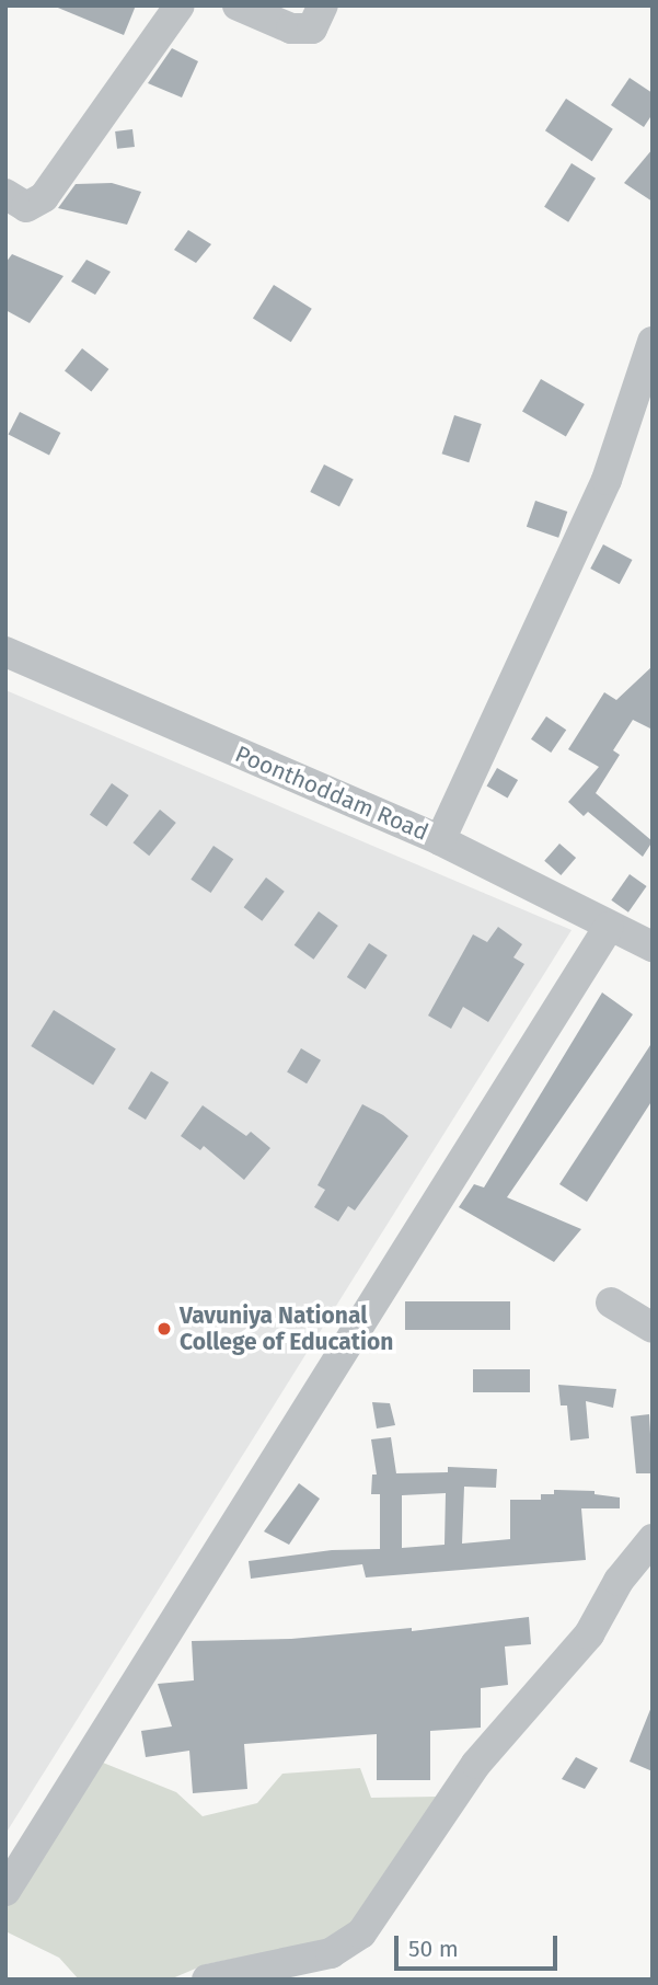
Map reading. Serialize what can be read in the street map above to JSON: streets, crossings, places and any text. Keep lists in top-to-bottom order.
{
  "streets": {
    "street": ["Poonthoddam Road"]
  },
  "places": ["Vavuniya National College of Education"],
  "scale_bar": "50 m"
}
